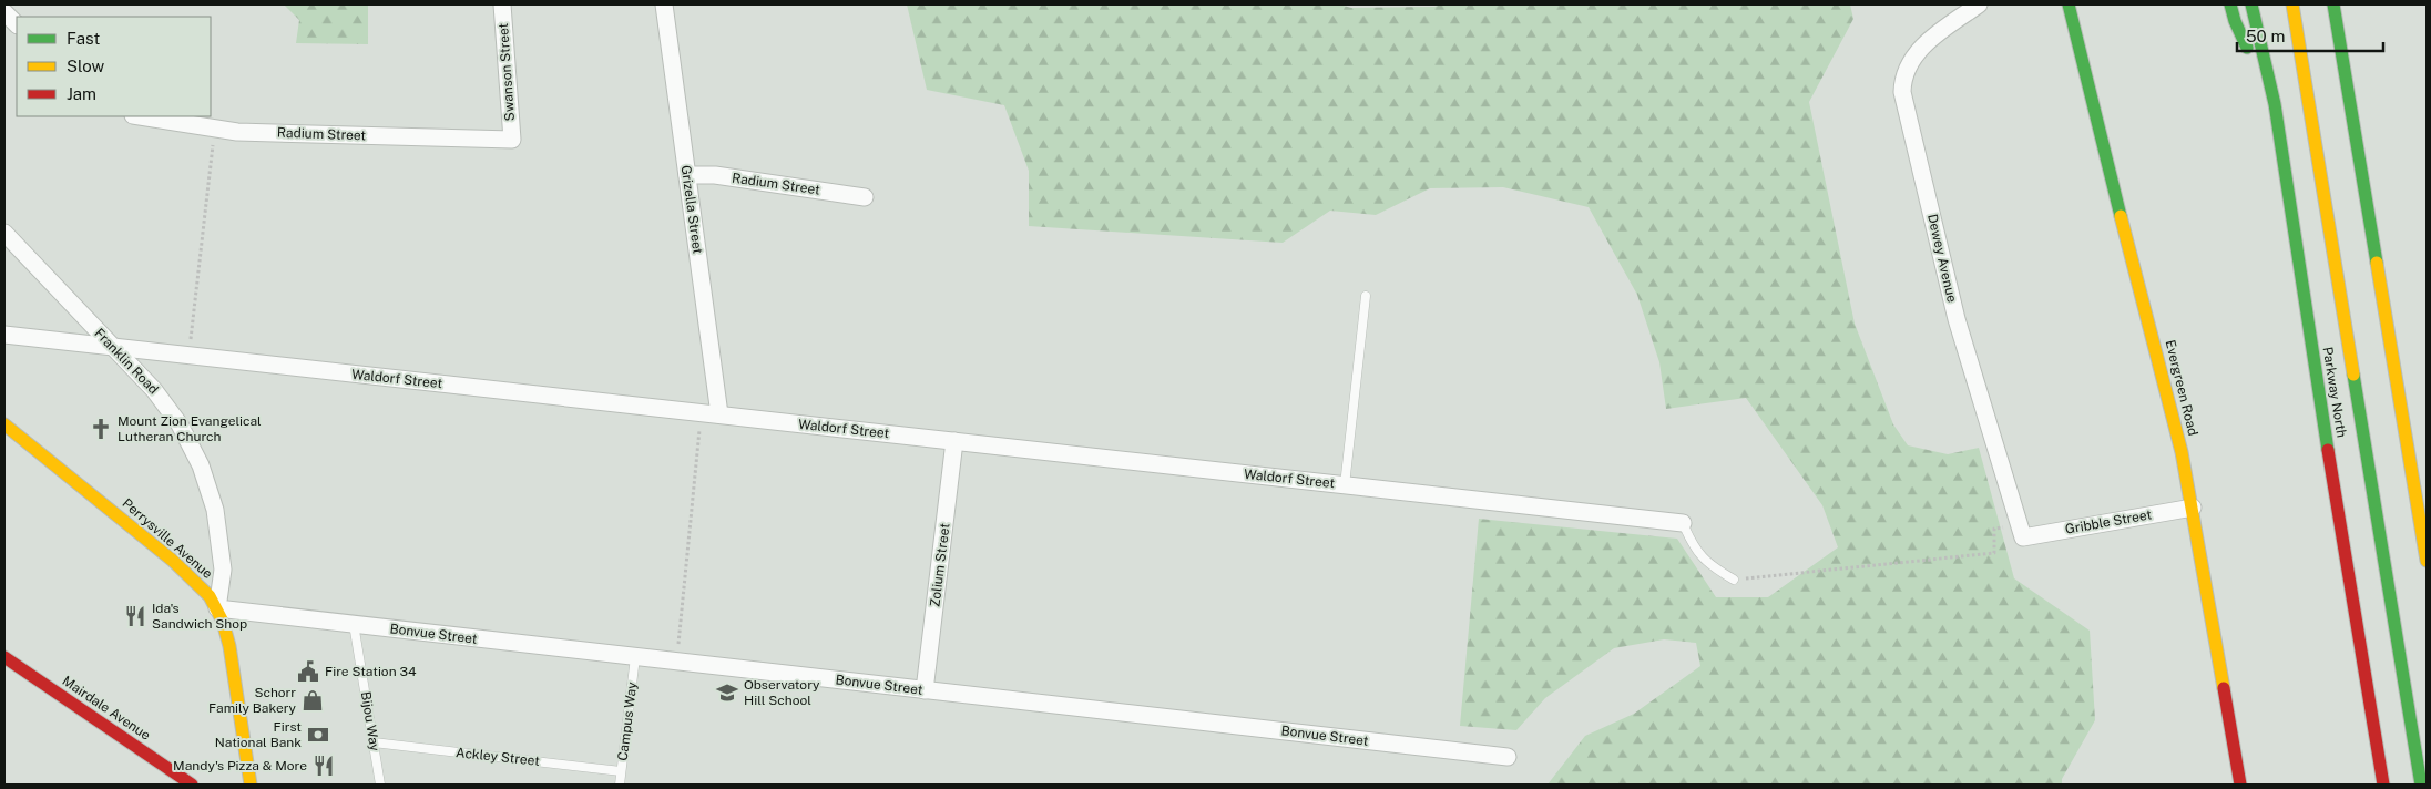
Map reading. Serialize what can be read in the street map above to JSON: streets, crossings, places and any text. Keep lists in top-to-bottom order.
{
  "streets": {
    "main road": [
      "Evergreen Road",
      "Parkway North",
      "Perrysville Avenue",
      "Mairdale Avenue"
    ],
    "street": [
      "Swanson Street",
      "Radium Street",
      "Grizella Street",
      "Dewey Avenue",
      "Franklin Road",
      "Waldorf Street",
      "Gribble Street",
      "Zolium Street",
      "Bonvue Street"
    ],
    "lane": ["Bijou Way", "Campus Way", "Ackley Street"]
  },
  "crossings": [
    ["Swanson Street", "Radium Street"],
    ["Radium Street", "Grizella Street"],
    ["Grizella Street", "Waldorf Street"],
    ["Dewey Avenue", "Gribble Street"],
    ["Franklin Road", "Waldorf Street"],
    ["Franklin Road", "Perrysville Avenue"],
    ["Franklin Road", "Bonvue Street"],
    ["Waldorf Street", "Zolium Street"],
    ["Evergreen Road", "Gribble Street"],
    ["Perrysville Avenue", "Bonvue Street"],
    ["Zolium Street", "Bonvue Street"],
    ["Bonvue Street", "Bijou Way"],
    ["Bonvue Street", "Campus Way"],
    ["Bijou Way", "Ackley Street"],
    ["Campus Way", "Ackley Street"]
  ],
  "places": {
    "church": ["Mount Zion Evangelical Lutheran Church"],
    "restaurant": ["Ida's Sandwich Shop", "Mandy's Pizza & More"],
    "public building": ["Fire Station 34"],
    "school or university": ["Observatory Hill School"],
    "shop": ["Schorr Family Bakery"],
    "bank": ["First National Bank"]
  },
  "legend": ["Fast", "Slow", "Jam"],
  "scale_bar": "50 m"
}
